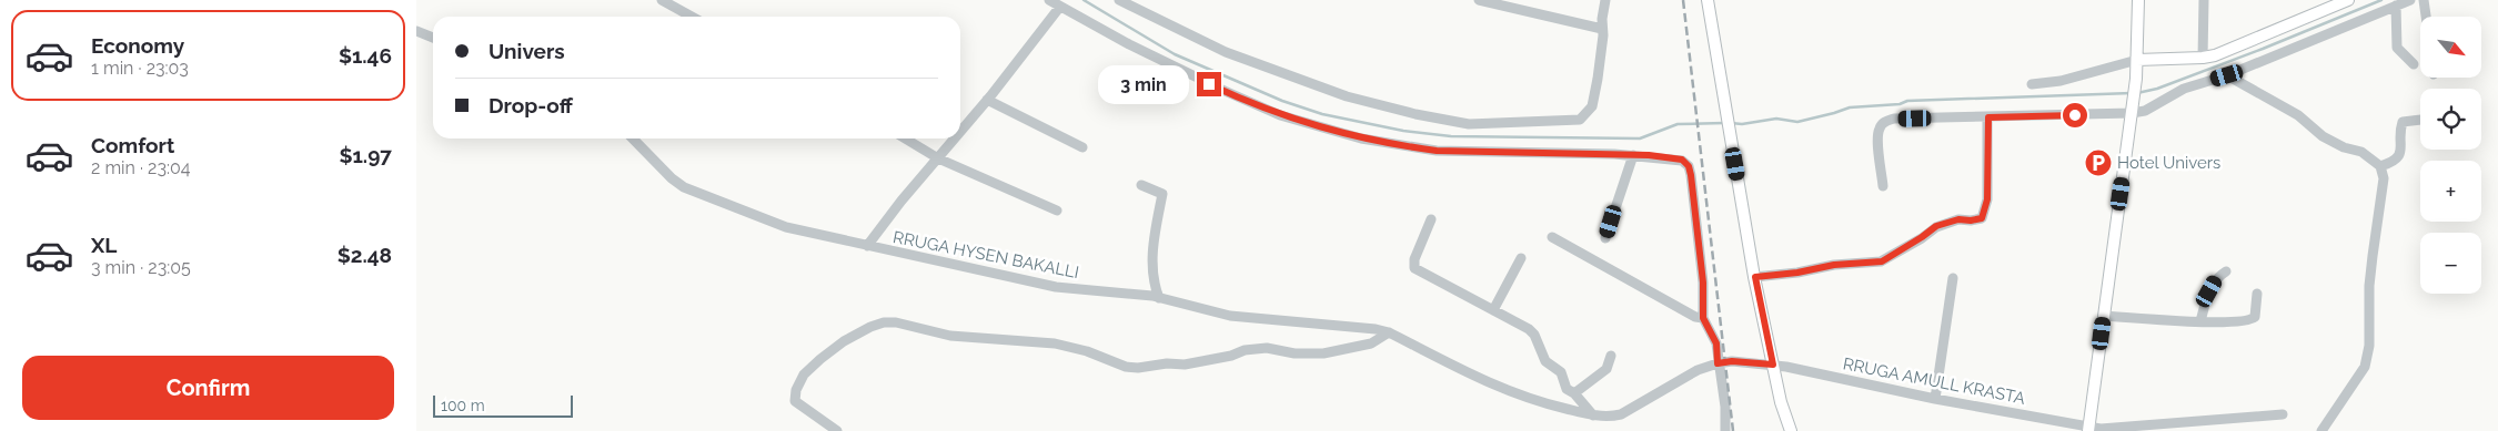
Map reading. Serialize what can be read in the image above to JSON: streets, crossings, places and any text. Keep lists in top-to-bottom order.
{
  "streets": {
    "street": ["RRUGA HYSEN BAKALLI", "RRUGA AMULL KRASTA"]
  },
  "crossings": [
    ["RRUGA HYSEN BAKALLI", "RRUGA AMULL KRASTA"]
  ],
  "places": {
    "parking": ["Hotel Univers"]
  },
  "scale_bar": "100 m",
  "north": "bottom right",
  "page": {
    "list": [
      {
        "name": "Economy",
        "note": "1 min · 23:03",
        "value": "$1.46"
      },
      {
        "name": "Comfort",
        "note": "2 min · 23:04",
        "value": "$1.97"
      },
      {
        "name": "XL",
        "note": "3 min · 23:05",
        "value": "$2.48"
      }
    ],
    "map_buttons": ["+", "−"],
    "banner": ["Univers", "Drop-off"],
    "bubble": "3 min",
    "buttons": "Confirm",
    "scale": "100 m"
  }
}
